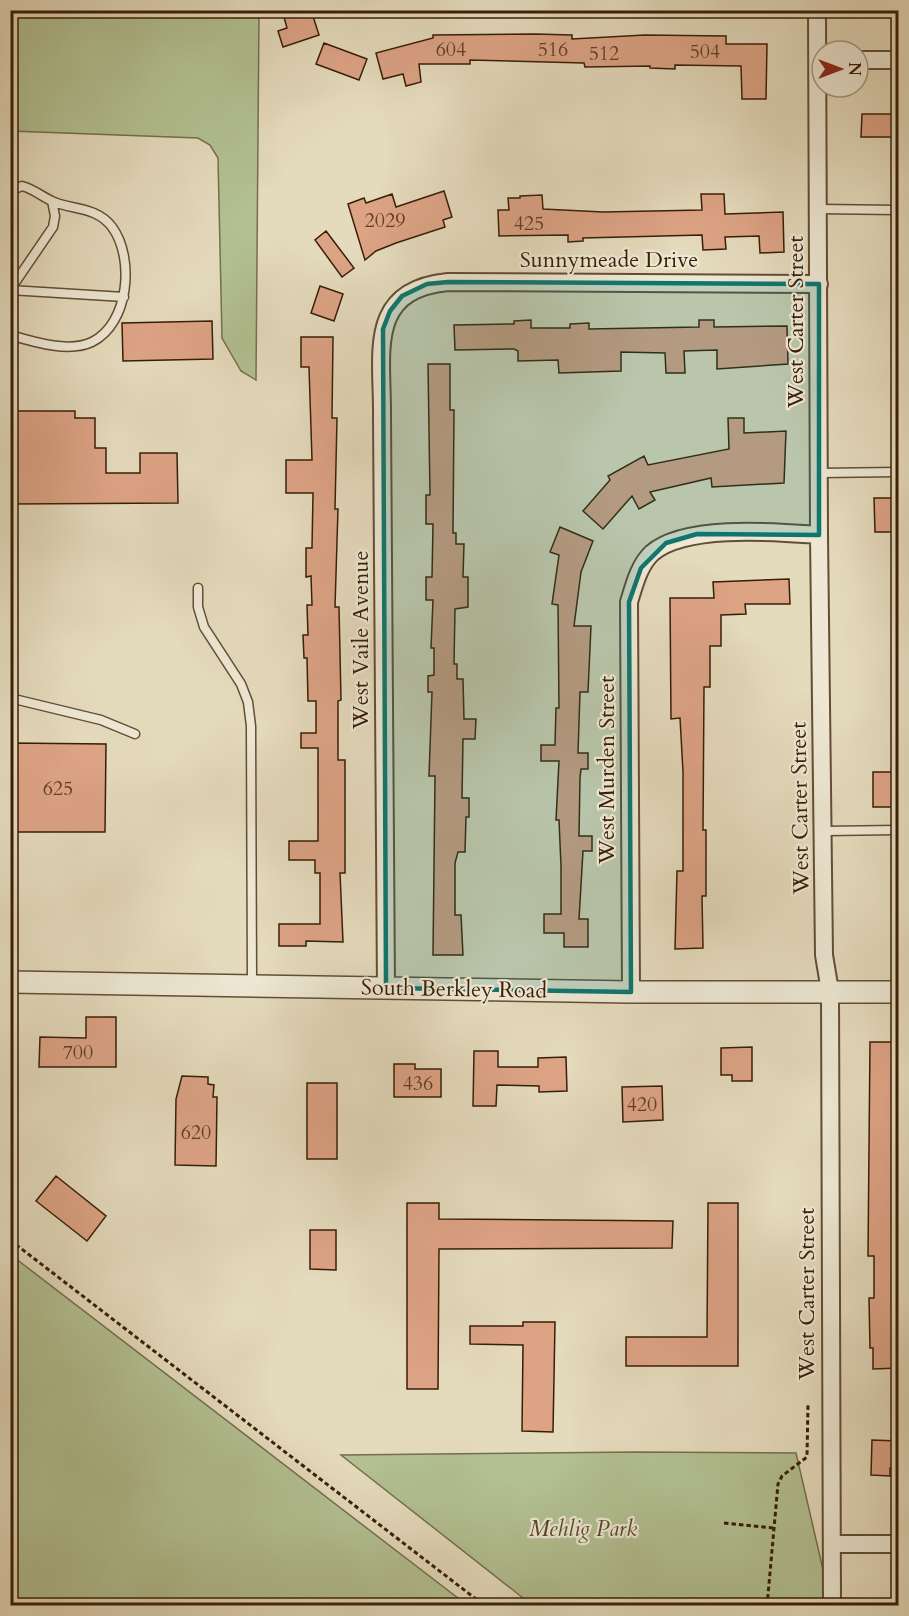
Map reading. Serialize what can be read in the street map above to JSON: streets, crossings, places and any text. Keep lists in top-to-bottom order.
{
  "streets": {
    "street": [
      "Sunnymeade Drive",
      "West Carter Street",
      "West Vaile Avenue",
      "West Murden Street",
      "South Berkley Road"
    ]
  },
  "crossings": [
    ["Sunnymeade Drive", "West Carter Street"],
    ["Sunnymeade Drive", "West Vaile Avenue"],
    ["West Carter Street", "West Murden Street"],
    ["West Carter Street", "South Berkley Road"],
    ["West Vaile Avenue", "South Berkley Road"],
    ["West Murden Street", "South Berkley Road"]
  ],
  "parks": ["Mehlig Park"],
  "house_numbers": [
    "604",
    "516",
    "504",
    "512",
    "2029",
    "425",
    "625",
    "700",
    "436",
    "420",
    "620"
  ],
  "north": "right"
}
